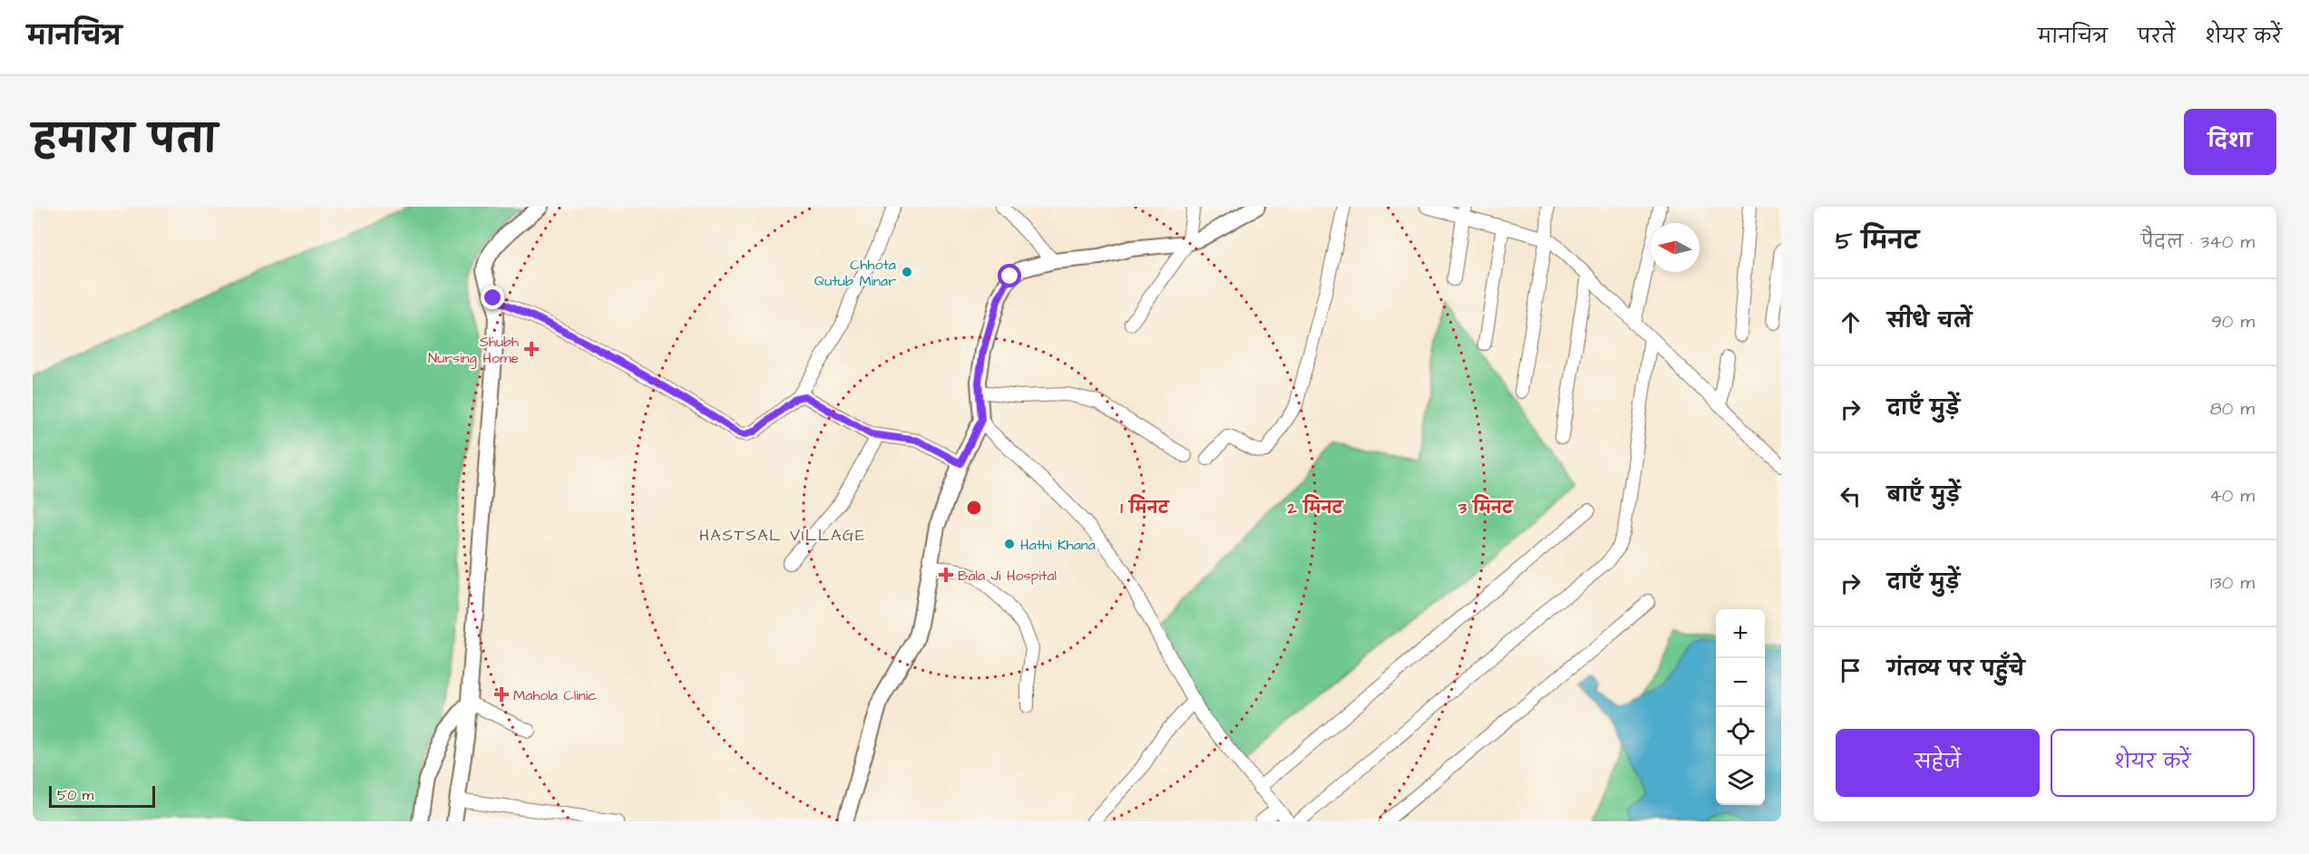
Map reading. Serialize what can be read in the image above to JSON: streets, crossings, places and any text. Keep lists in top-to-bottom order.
{
  "districts": ["HASTSAL VILLAGE"],
  "places": {
    "other": ["Chhota Qutub Minar", "Hathi Khana"],
    "health": ["Shubh Nursing Home", "Bala Ji Hospital", "Mahola Clinic"]
  },
  "scale_bar": "50 m",
  "north": "left",
  "page": {
    "header": "मानचित्र",
    "nav": ["मानचित्र", "परतें", "शेयर करें"],
    "title": "हमारा पता",
    "buttons": [
      "दिशा",
      ["सहेजें", "शेयर करें"]
    ],
    "heading": ["5 मिनट", "पैदल · 340 m"],
    "list": [
      ["सीधे चलें", "90 m"],
      ["दाएँ मुड़ें", "80 m"],
      ["बाएँ मुड़ें", "40 m"],
      ["दाएँ मुड़ें", "130 m"],
      "गंतव्य पर पहुँचे"
    ],
    "map_buttons": ["+", "−"],
    "scale": "50 m"
  },
  "rings": ["1 मिनट", "2 मिनट", "3 मिनट"]
}
